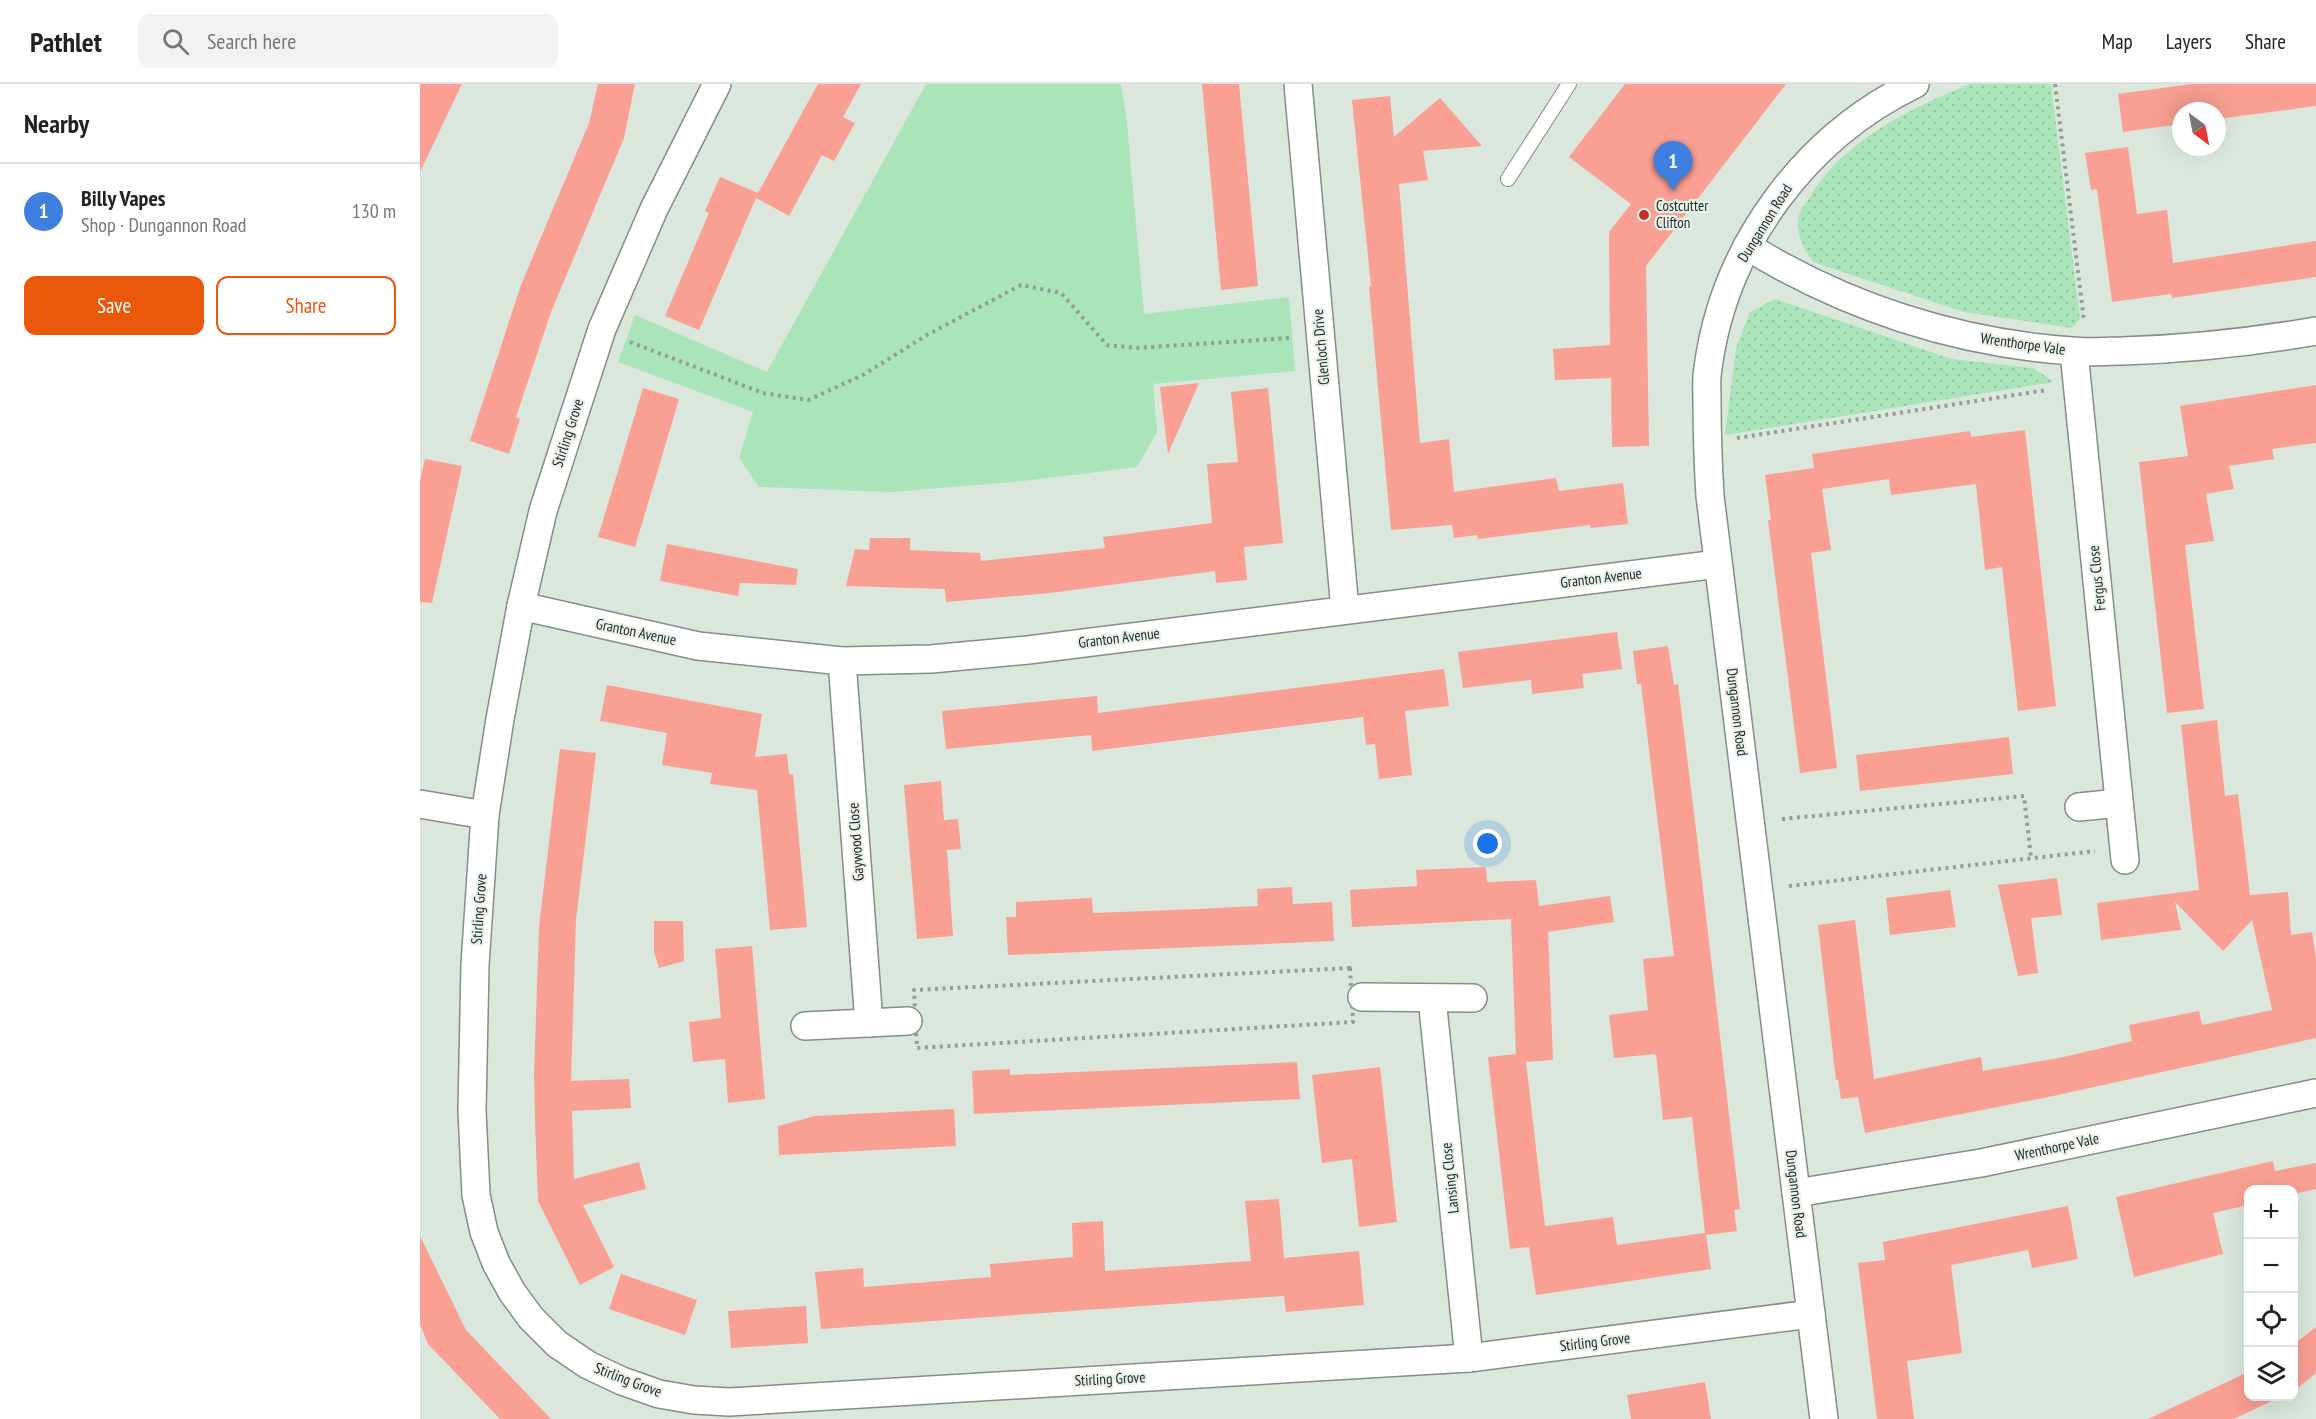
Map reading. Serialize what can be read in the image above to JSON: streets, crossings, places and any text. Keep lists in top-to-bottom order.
{
  "streets": {
    "street": [
      "Dungannon Road",
      "Wrenthorpe Vale",
      "Glenloch Drive",
      "Stirling Grove",
      "Granton Avenue",
      "Fergus Close",
      "Gaywood Close",
      "Lansing Close"
    ]
  },
  "crossings": [
    ["Dungannon Road", "Wrenthorpe Vale"],
    ["Dungannon Road", "Stirling Grove"],
    ["Dungannon Road", "Granton Avenue"],
    ["Wrenthorpe Vale", "Fergus Close"],
    ["Glenloch Drive", "Granton Avenue"],
    ["Stirling Grove", "Granton Avenue"],
    ["Stirling Grove", "Lansing Close"],
    ["Granton Avenue", "Gaywood Close"]
  ],
  "places": ["Costcutter Clifton"],
  "north": "bottom right",
  "page": {
    "header": "Pathlet",
    "search": "Search here",
    "nav": ["Map", "Layers", "Share"],
    "heading": "Nearby",
    "pins": "1",
    "list": [
      {
        "mark": "1",
        "name": "Billy Vapes",
        "note": "Shop · Dungannon Road",
        "value": "130 m"
      }
    ],
    "buttons": ["Save", "Share"],
    "map_buttons": ["+", "−"]
  }
}
